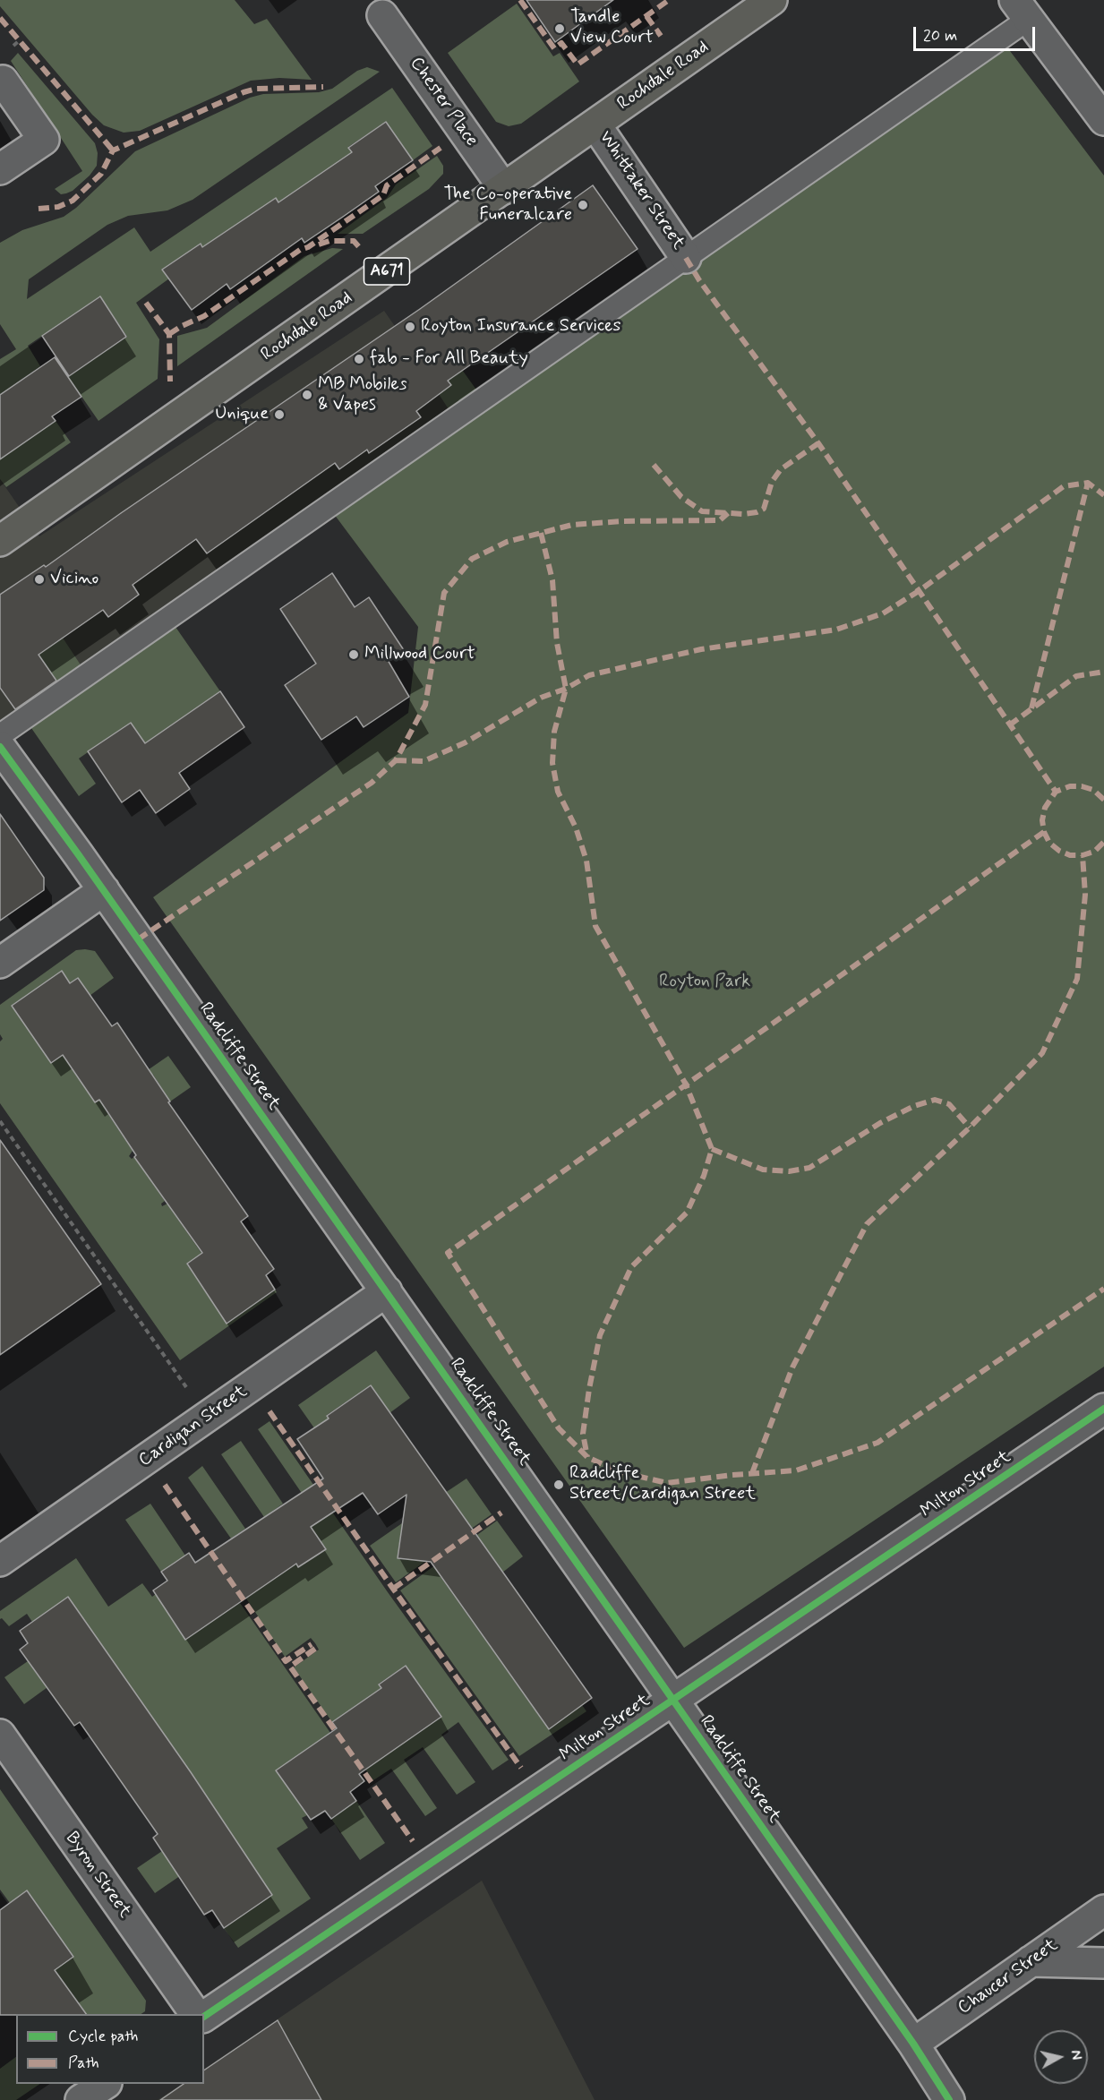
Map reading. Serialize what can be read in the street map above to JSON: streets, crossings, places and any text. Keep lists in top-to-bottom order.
{
  "streets": {
    "main road": ["Rochdale Road", "A671"],
    "street": [
      "Chester Place",
      "Whittaker Street",
      "Radcliffe Street",
      "Cardigan Street",
      "Milton Street",
      "Byron Street",
      "Chaucer Street"
    ]
  },
  "crossings": [
    ["Rochdale Road", "Chester Place"],
    ["Rochdale Road", "Whittaker Street"],
    ["Radcliffe Street", "Cardigan Street"],
    ["Radcliffe Street", "Milton Street"],
    ["Radcliffe Street", "Chaucer Street"]
  ],
  "parks": ["Royton Park"],
  "places": [
    "Tandle View Court",
    "The Co-operative Funeralcare",
    "Royton Insurance Services",
    "fab - For All Beauty",
    "MB Mobiles & Vapes",
    "Unique",
    "Vicino",
    "Millwood Court",
    "Radcliffe Street/Cardigan Street"
  ],
  "legend": ["Cycle path", "Path"],
  "scale_bar": "20 m",
  "north": "right"
}
